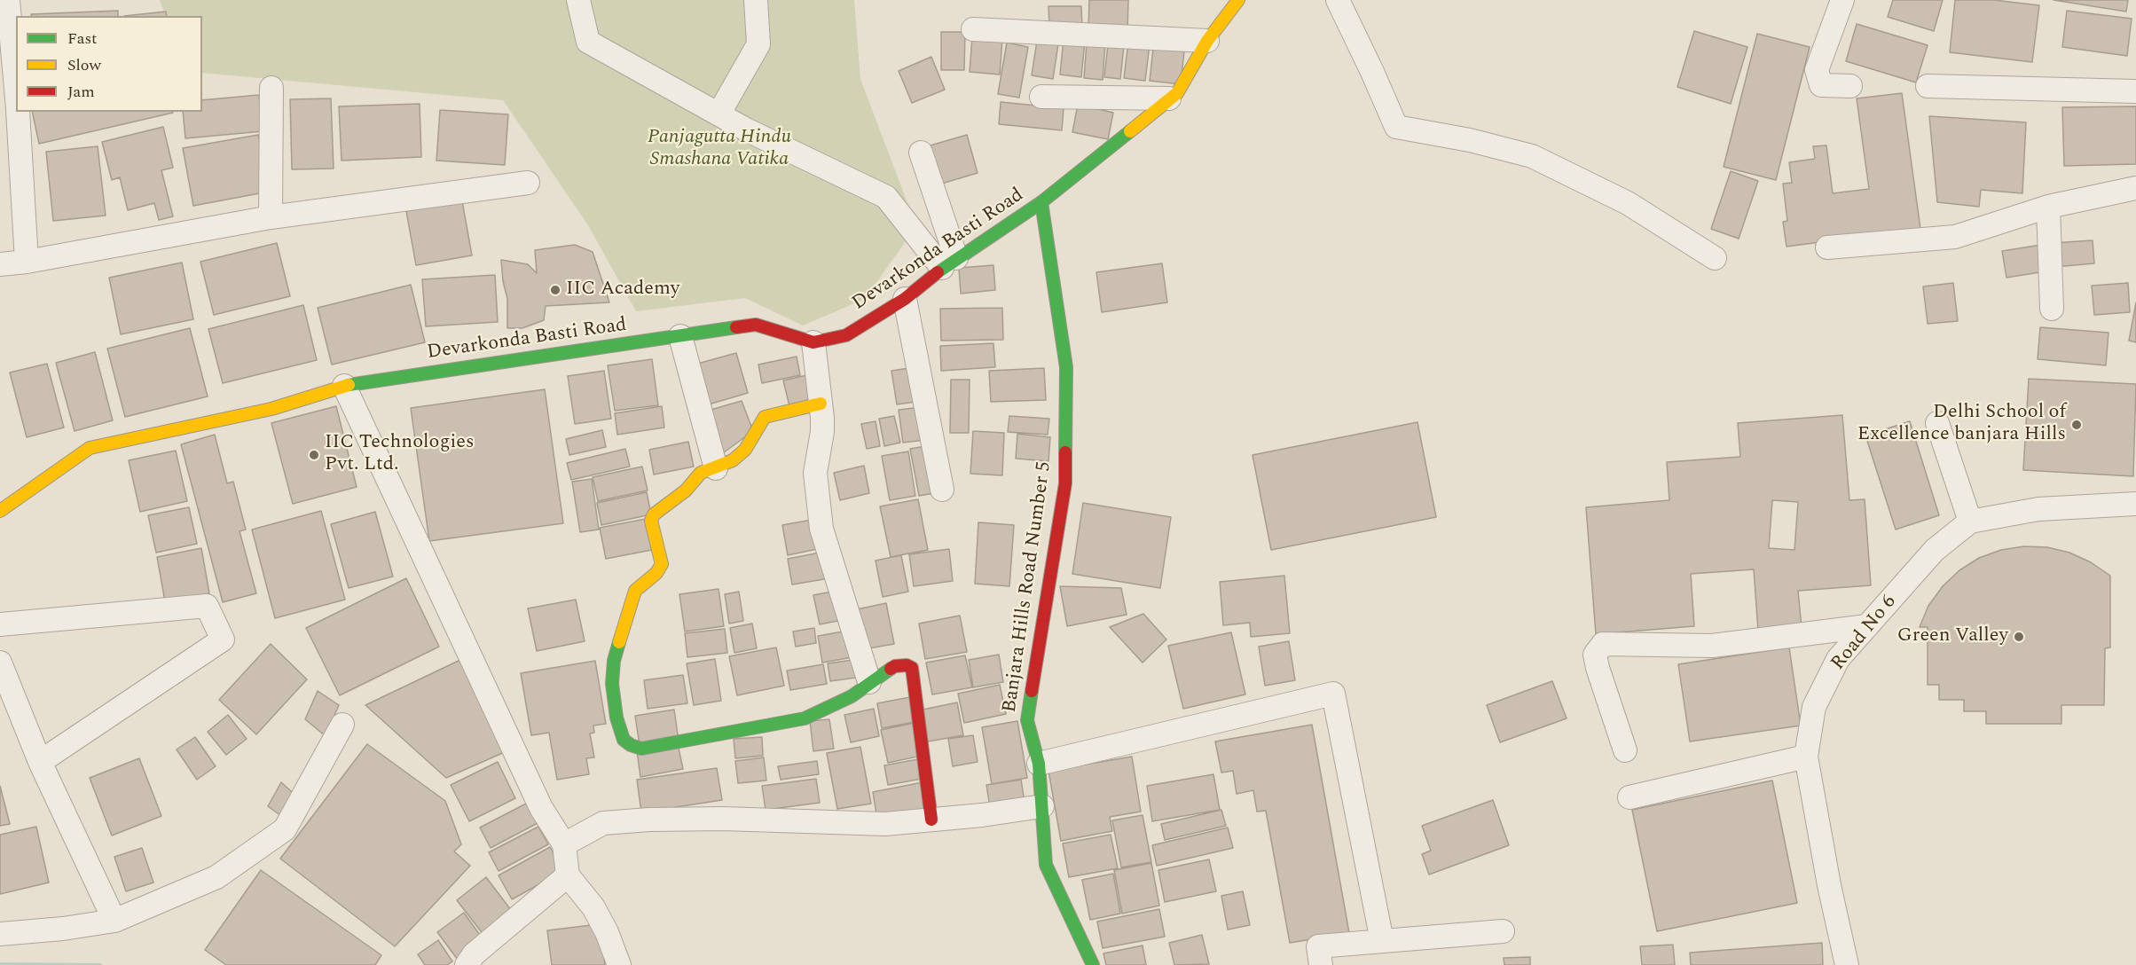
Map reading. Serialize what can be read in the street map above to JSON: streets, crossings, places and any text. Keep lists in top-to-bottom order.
{
  "streets": {
    "street": ["Devarkonda Basti Road", "Banjara Hills Road Number 5", "Road No 6"]
  },
  "crossings": [
    ["Devarkonda Basti Road", "Banjara Hills Road Number 5"]
  ],
  "parks": ["Panjagutta Hindu Smashana Vatika"],
  "places": [
    "IIC Academy",
    "Delhi School of Excellence banjara Hills",
    "IIC Technologies Pvt. Ltd.",
    "Green Valley"
  ],
  "legend": ["Fast", "Slow", "Jam"]
}
